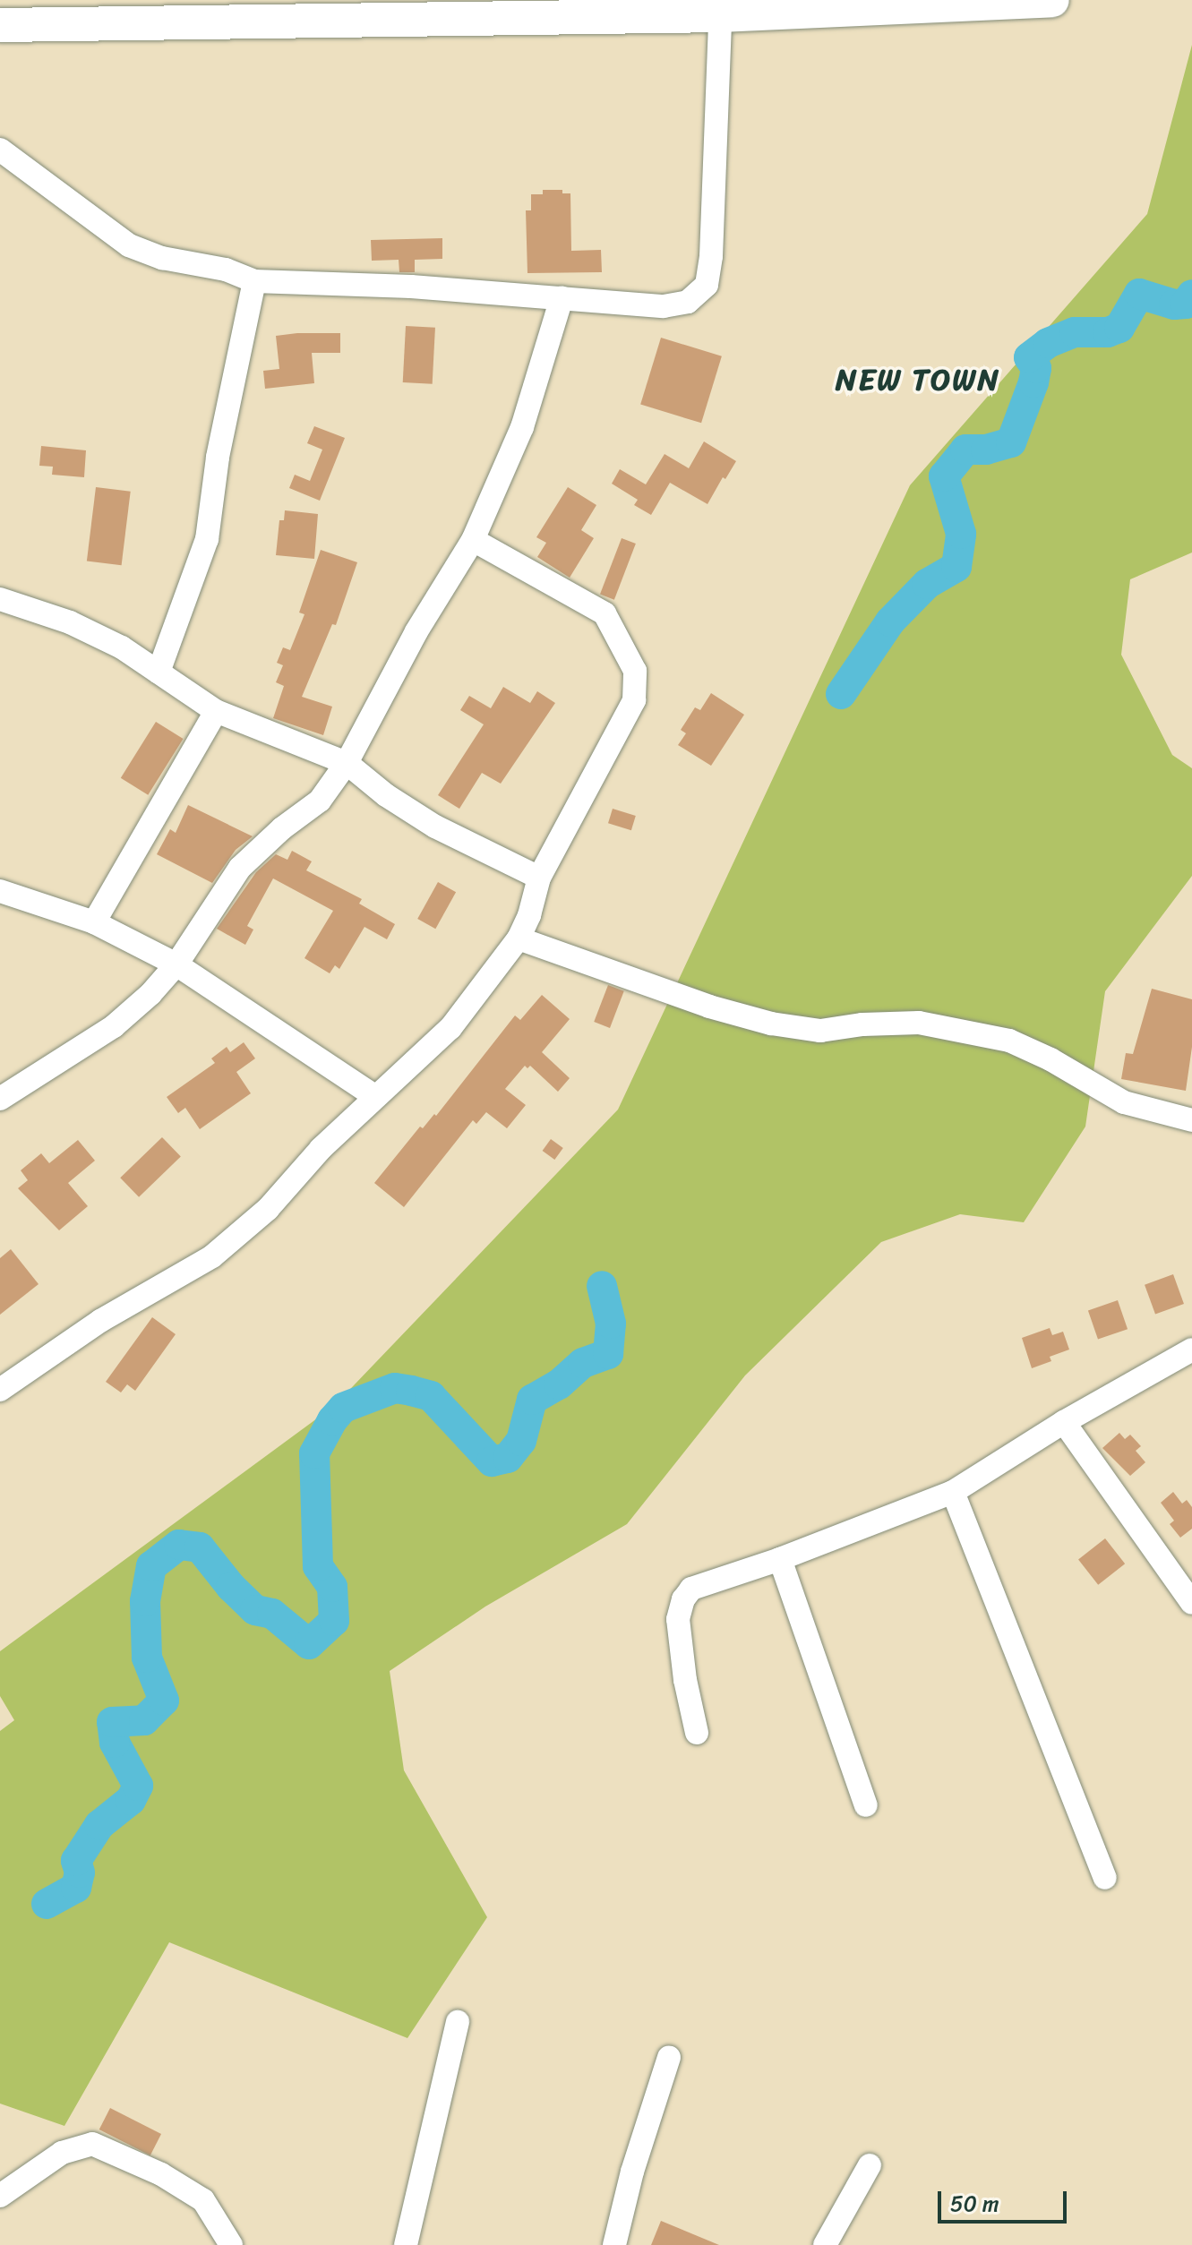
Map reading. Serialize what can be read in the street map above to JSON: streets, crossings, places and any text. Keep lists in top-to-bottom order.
{
  "districts": ["NEW TOWN"],
  "scale_bar": "50 m"
}
